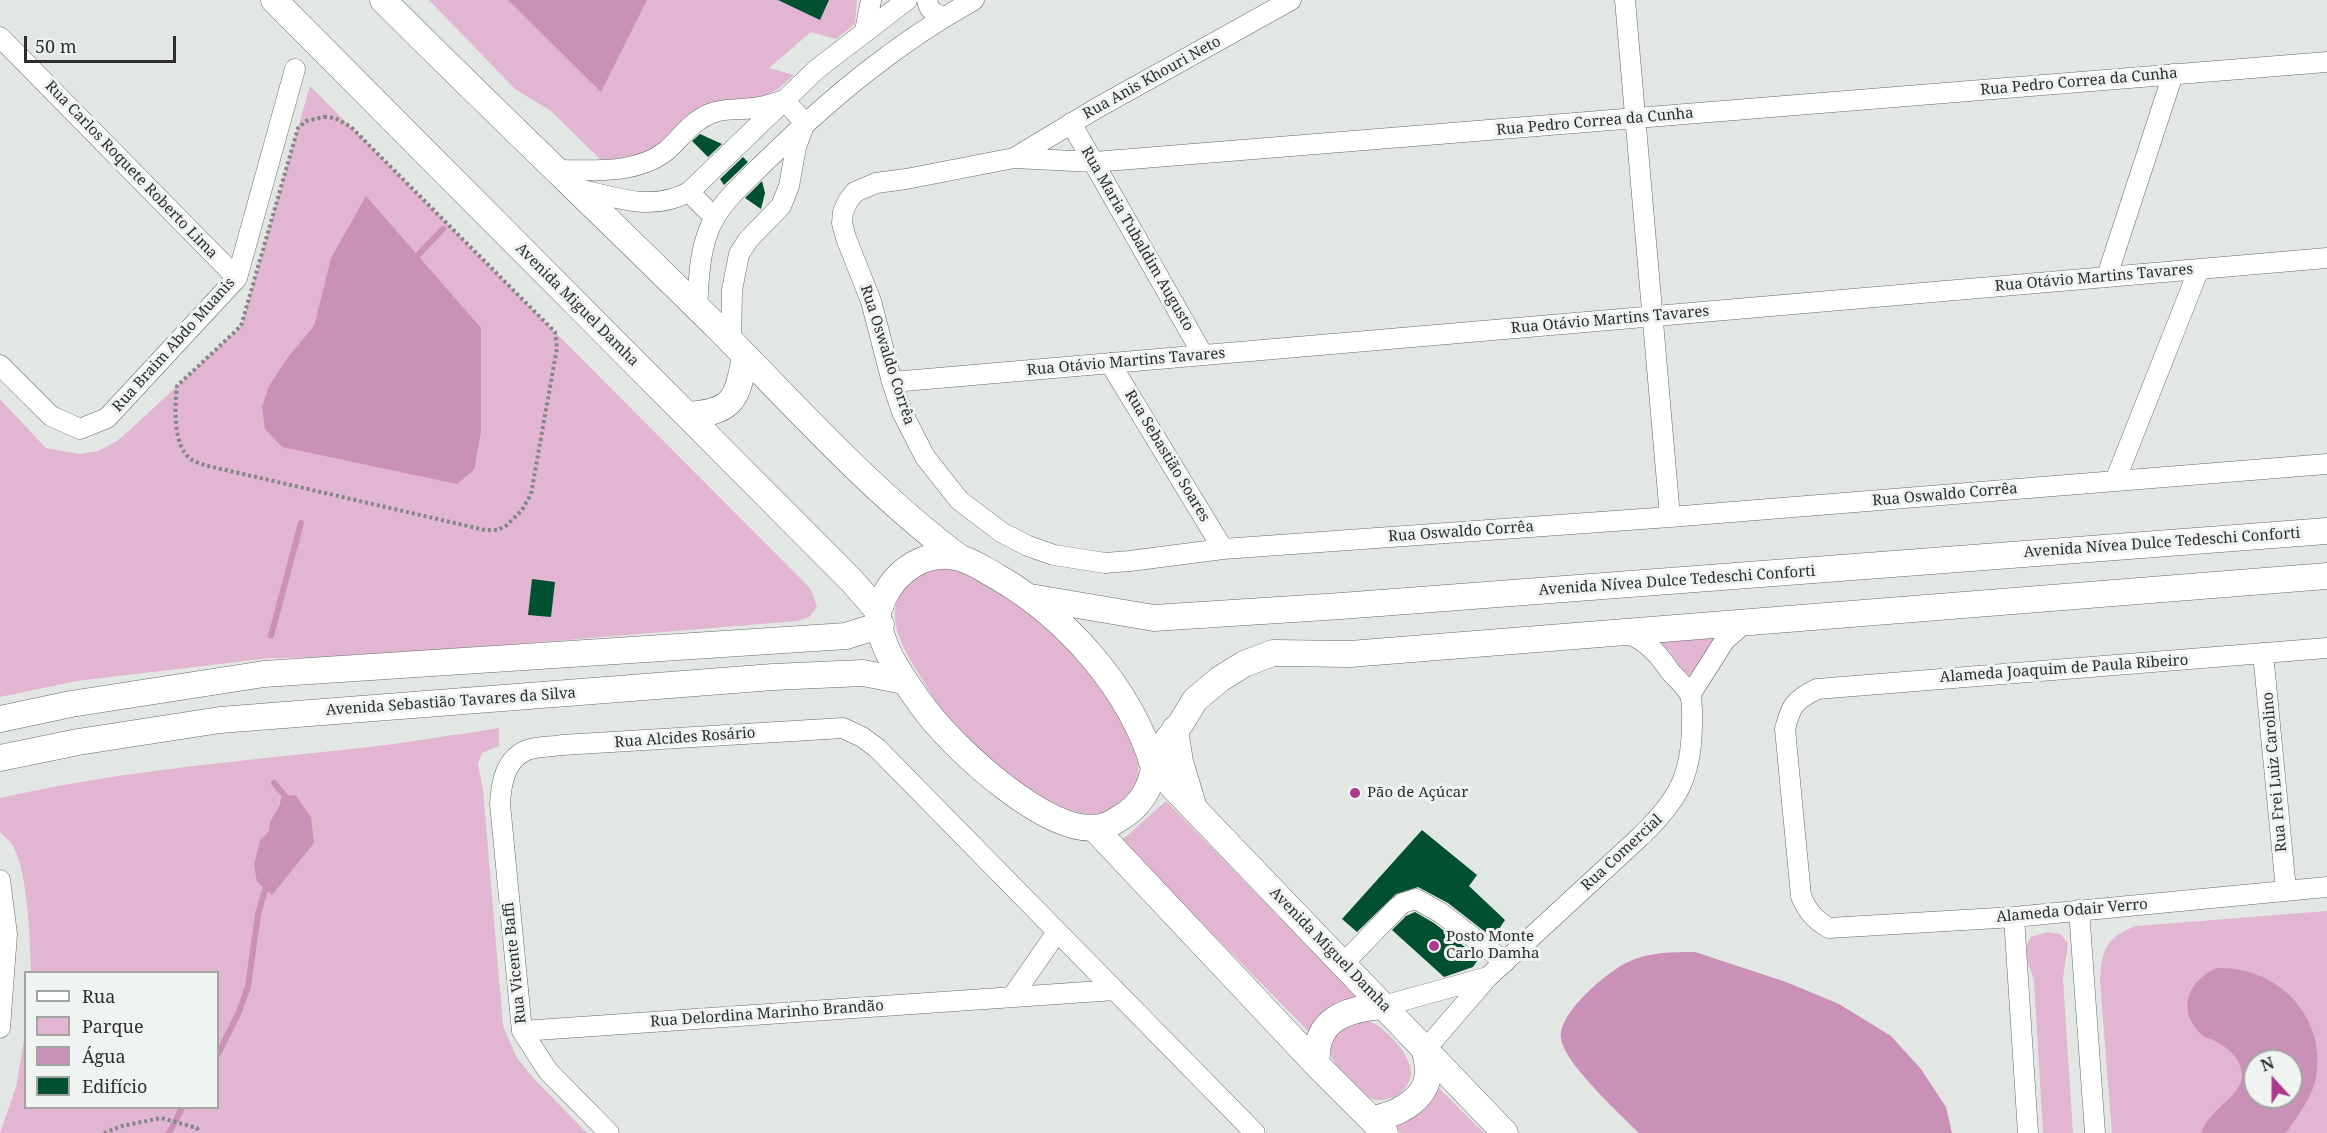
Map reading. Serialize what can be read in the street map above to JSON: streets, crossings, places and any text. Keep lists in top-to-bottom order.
{
  "streets": {
    "main road": ["Avenida Miguel Damha", "Avenida Nívea Dulce Tedeschi Conforti", "Avenida Sebastião Tavares da Silva"],
    "street": [
      "Rua Anis Khouri Neto",
      "Rua Pedro Correa da Cunha",
      "Rua Carlos Roquete Roberto Lima",
      "Rua Maria Tubaldim Augusto",
      "Rua Otávio Martins Tavares",
      "Rua Braim Abdo Muanis",
      "Rua Oswaldo Corrêa",
      "Rua Sebastião Soares",
      "Alameda Joaquim de Paula Ribeiro",
      "Rua Alcides Rosário",
      "Rua Frei Luiz Carolino",
      "Rua Comercial",
      "Alameda Odair Verro",
      "Rua Vicente Baffi",
      "Rua Delordina Marinho Brandão"
    ]
  },
  "crossings": [
    ["Rua Anis Khouri Neto", "Rua Pedro Correa da Cunha"],
    ["Rua Anis Khouri Neto", "Rua Maria Tubaldim Augusto"],
    ["Rua Pedro Correa da Cunha", "Rua Maria Tubaldim Augusto"],
    ["Rua Pedro Correa da Cunha", "Rua Oswaldo Corrêa"],
    ["Rua Carlos Roquete Roberto Lima", "Rua Braim Abdo Muanis"],
    ["Rua Maria Tubaldim Augusto", "Rua Otávio Martins Tavares"],
    ["Rua Otávio Martins Tavares", "Rua Oswaldo Corrêa"],
    ["Rua Otávio Martins Tavares", "Rua Sebastião Soares"],
    ["Avenida Miguel Damha", "Rua Comercial"],
    ["Rua Oswaldo Corrêa", "Rua Sebastião Soares"],
    ["Alameda Joaquim de Paula Ribeiro", "Rua Frei Luiz Carolino"],
    ["Alameda Joaquim de Paula Ribeiro", "Alameda Odair Verro"],
    ["Rua Alcides Rosário", "Rua Vicente Baffi"],
    ["Rua Frei Luiz Carolino", "Alameda Odair Verro"],
    ["Rua Vicente Baffi", "Rua Delordina Marinho Brandão"]
  ],
  "places": ["Pão de Açúcar", "Posto Monte Carlo Damha"],
  "legend": [
    "Rua",
    "Parque",
    "Água",
    "Edifício"
  ],
  "scale_bar": "50 m",
  "north": "top"
}
